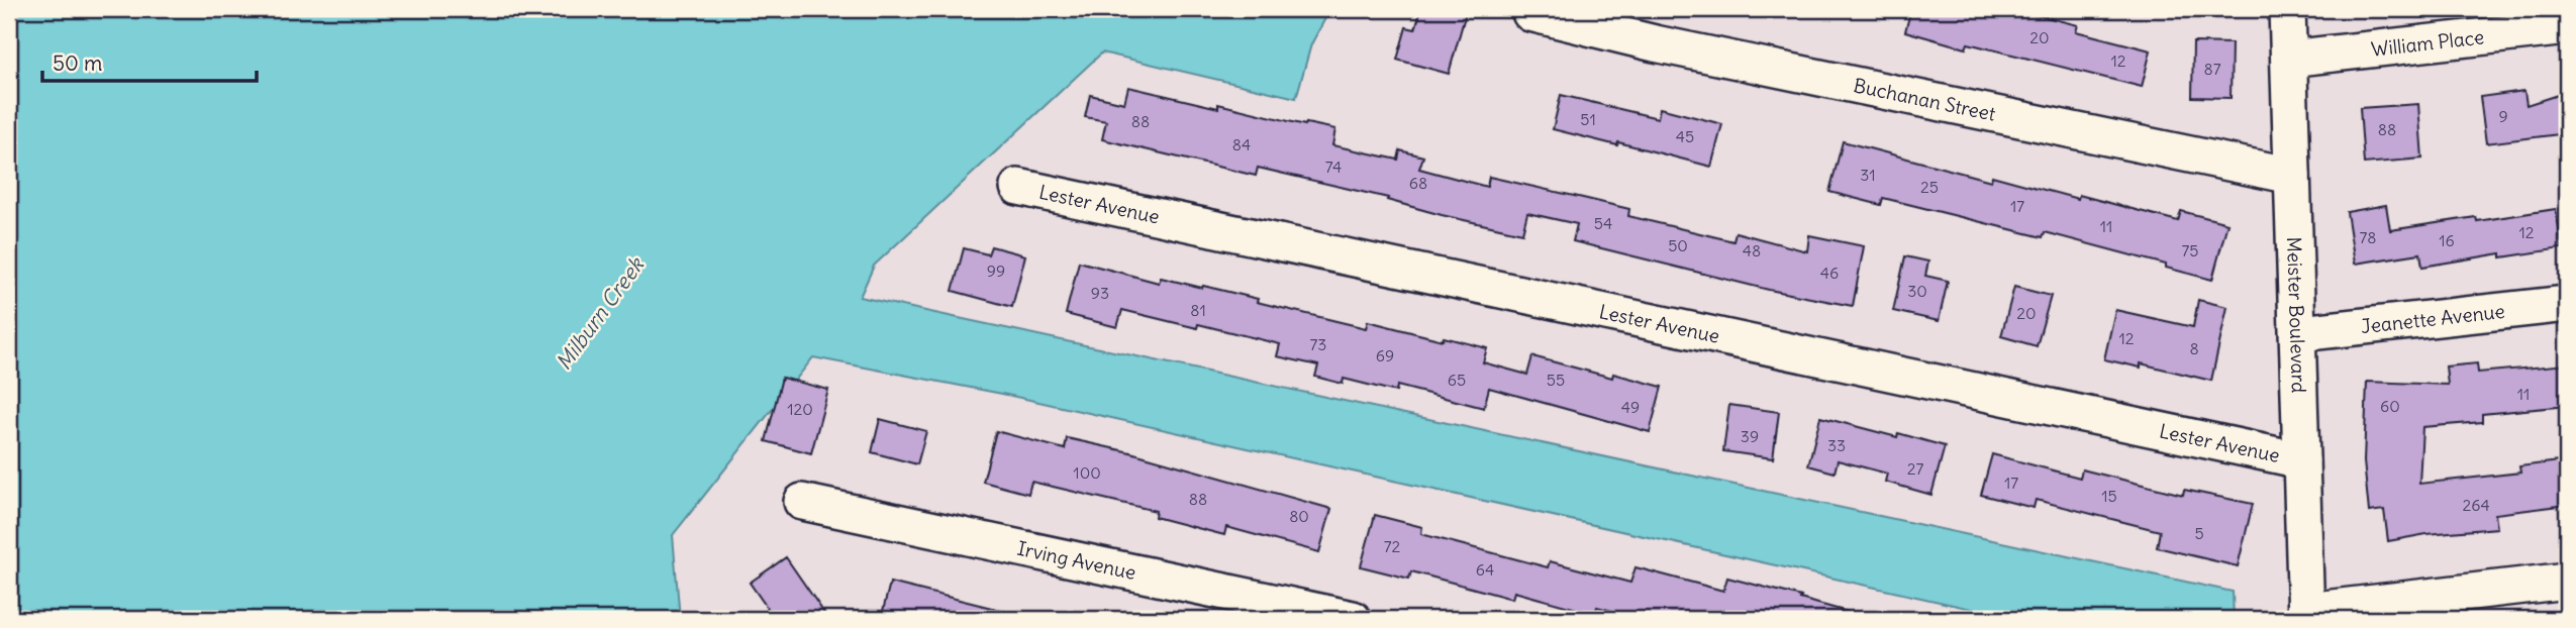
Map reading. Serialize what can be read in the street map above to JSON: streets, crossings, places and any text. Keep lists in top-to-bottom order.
{
  "streets": {
    "street": [
      "William Place",
      "Buchanan Street",
      "Lester Avenue",
      "Meister Boulevard",
      "Jeanette Avenue",
      "Irving Avenue"
    ]
  },
  "crossings": [
    ["William Place", "Meister Boulevard"],
    ["Buchanan Street", "Meister Boulevard"],
    ["Lester Avenue", "Meister Boulevard"],
    ["Meister Boulevard", "Jeanette Avenue"]
  ],
  "water": ["Milburn Creek"],
  "house_numbers": [
    "20",
    "12",
    "87",
    "9",
    "51",
    "88",
    "88",
    "45",
    "84",
    "74",
    "31",
    "68",
    "25",
    "17",
    "54",
    "11",
    "12",
    "78",
    "16",
    "50",
    "48",
    "75",
    "99",
    "46",
    "30",
    "93",
    "81",
    "20",
    "12",
    "73",
    "8",
    "69",
    "65",
    "55",
    "11",
    "60",
    "49",
    "120",
    "39",
    "33",
    "27",
    "100",
    "17",
    "15",
    "88",
    "264",
    "80",
    "5",
    "72",
    "64"
  ],
  "scale_bar": "50 m"
}
